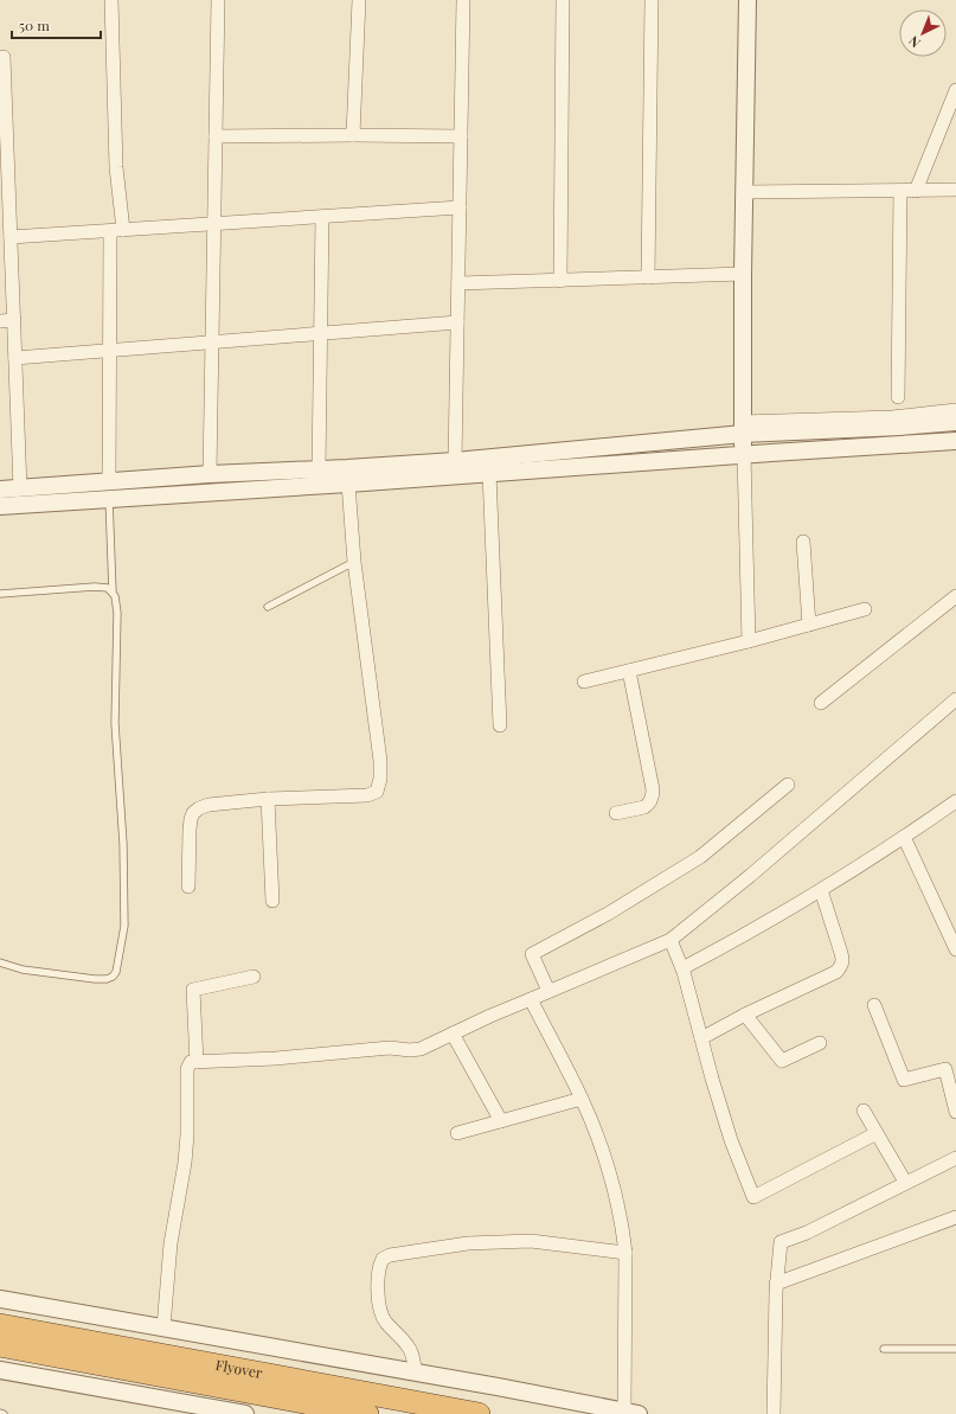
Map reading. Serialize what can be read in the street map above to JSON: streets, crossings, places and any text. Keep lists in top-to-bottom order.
{
  "streets": {
    "highway": ["Flyover"]
  },
  "scale_bar": "50 m",
  "north": "bottom left"
}
